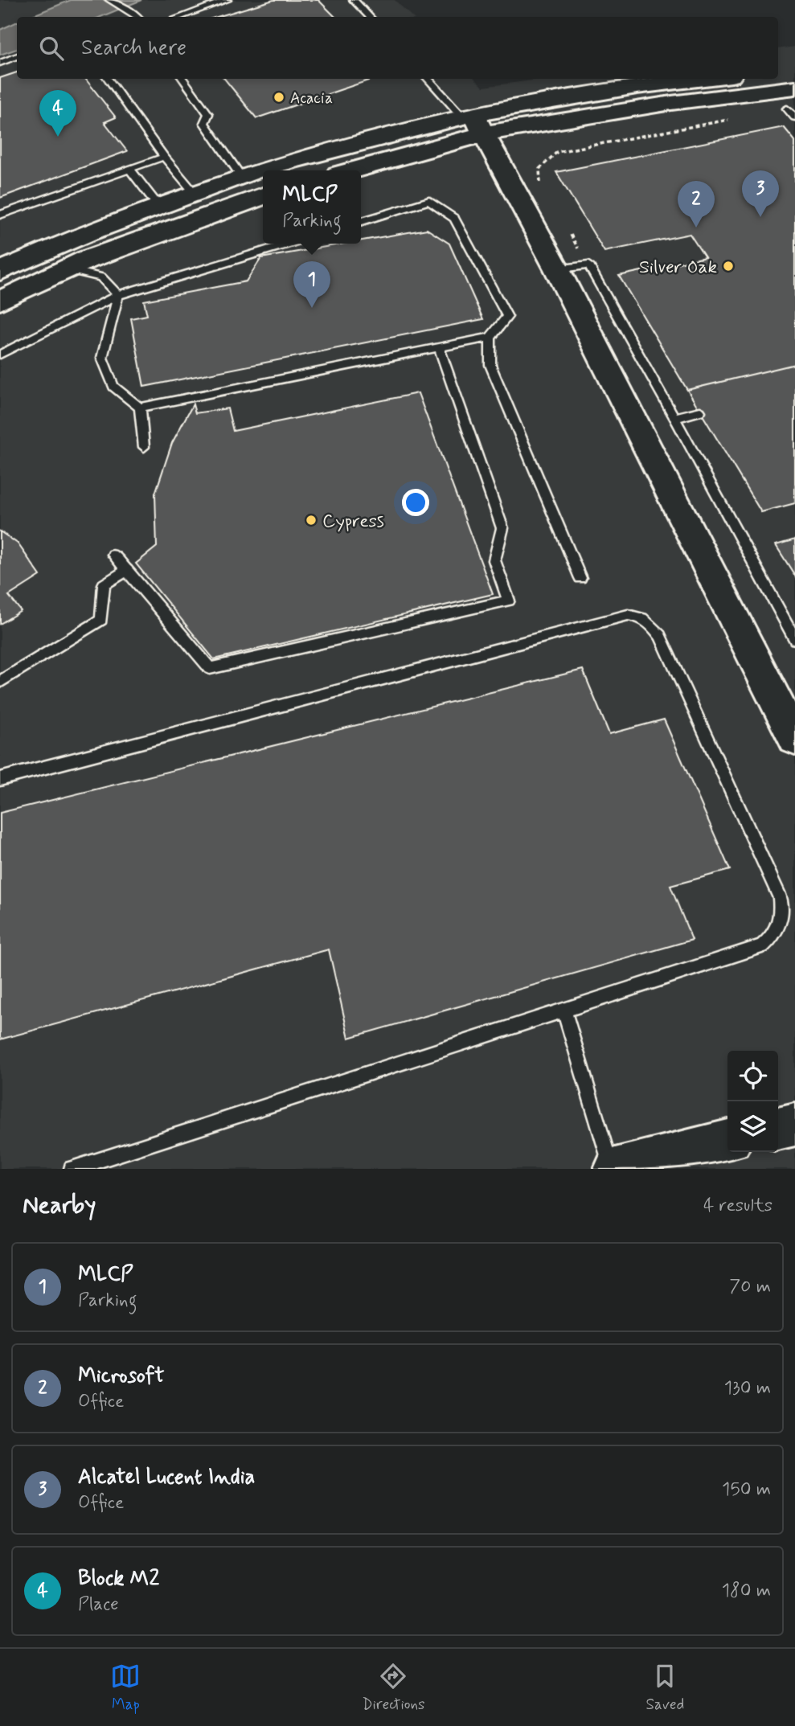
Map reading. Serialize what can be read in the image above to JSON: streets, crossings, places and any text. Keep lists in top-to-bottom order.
{
  "places": ["Acacia", "Silver Oak", "Cypress"],
  "page": {
    "search": "Search here",
    "pins": [
      "4",
      "3",
      "2",
      "1"
    ],
    "popup": ["MLCP", "Parking"],
    "heading": ["Nearby", "4 results"],
    "list": [
      {
        "mark": "1",
        "name": "MLCP",
        "note": "Parking",
        "value": "70 m"
      },
      {
        "mark": "2",
        "name": "Microsoft",
        "note": "Office",
        "value": "130 m"
      },
      {
        "mark": "3",
        "name": "Alcatel Lucent India",
        "note": "Office",
        "value": "150 m"
      },
      {
        "mark": "4",
        "name": "Block M2",
        "note": "Place",
        "value": "180 m"
      }
    ],
    "nav": ["Map", "Directions", "Saved"]
  }
}
